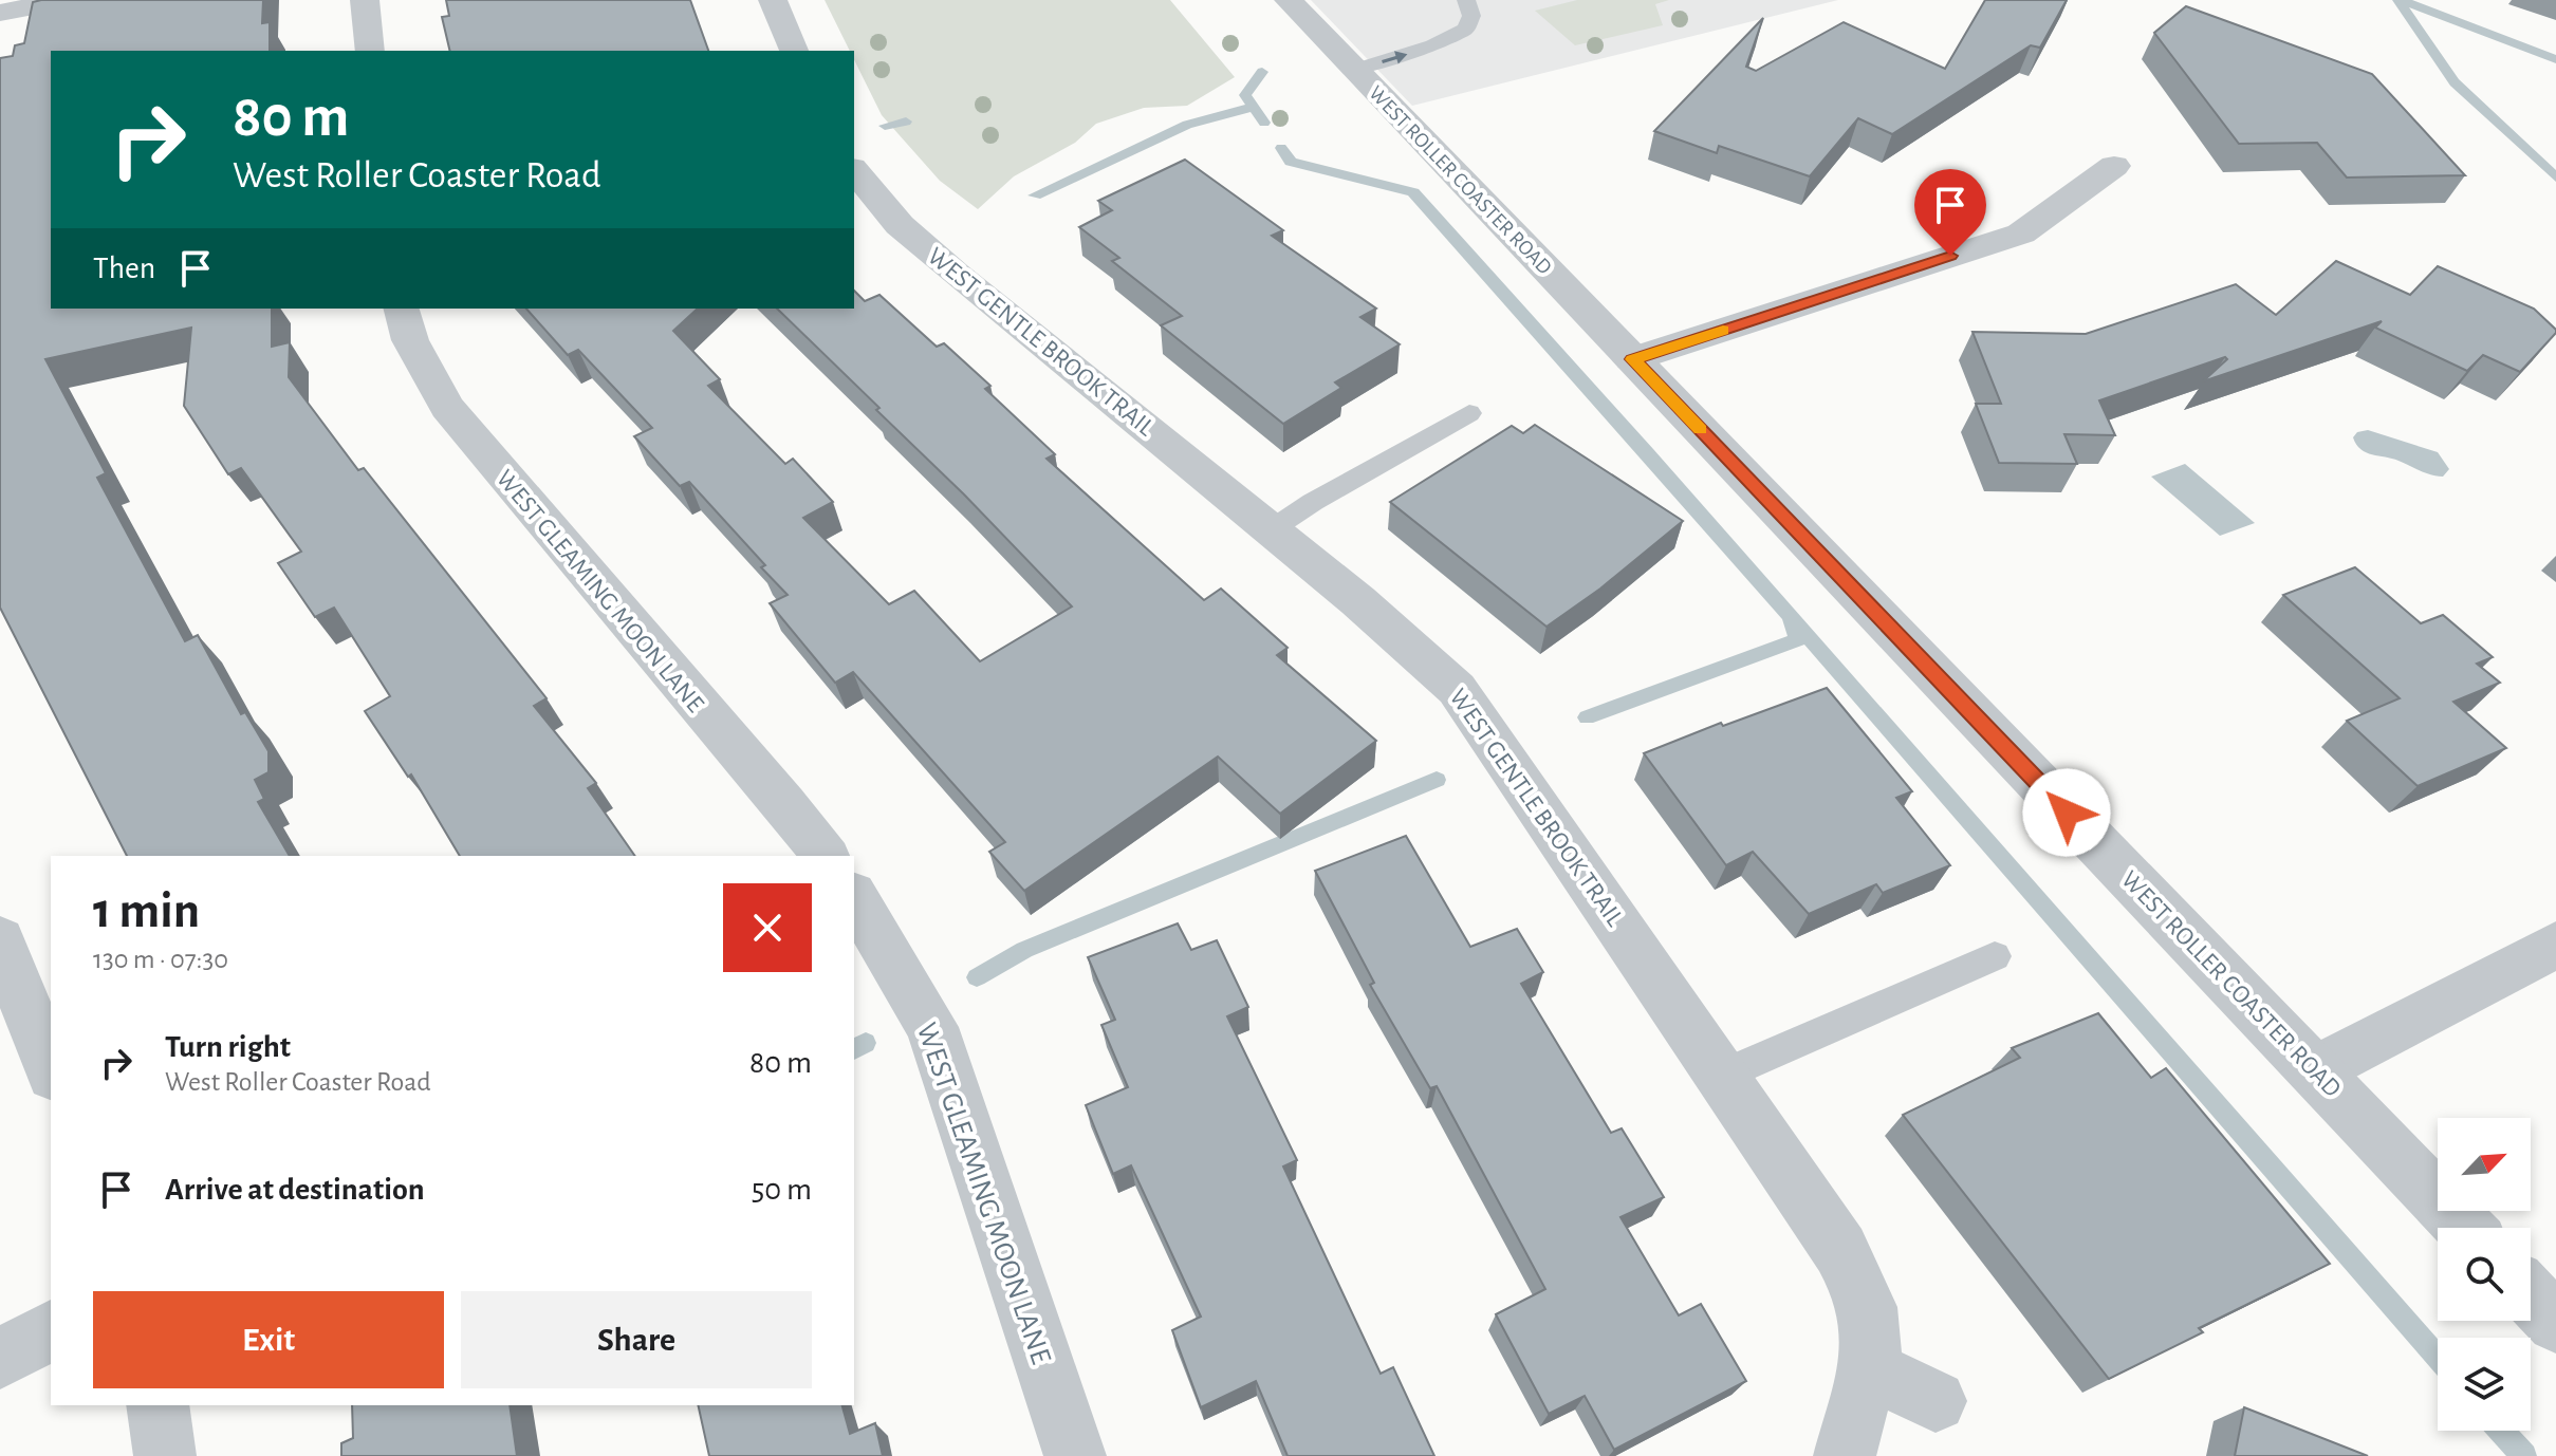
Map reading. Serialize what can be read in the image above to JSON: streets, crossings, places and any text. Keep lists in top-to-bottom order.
{
  "streets": {
    "street": ["WEST ROLLER COASTER ROAD", "WEST GENTLE BROOK TRAIL", "WEST GLEAMING MOON LANE"]
  },
  "north": "top right",
  "page": {
    "turn": ["80 m", "West Roller Coaster Road"],
    "then": "Then",
    "heading": ["1 min", "130 m · 07:30"],
    "list": [
      {
        "name": "Turn right",
        "note": "West Roller Coaster Road",
        "value": "80 m"
      },
      {
        "name": "Arrive at destination",
        "value": "50 m"
      }
    ],
    "buttons": ["Exit", "Share"]
  }
}
